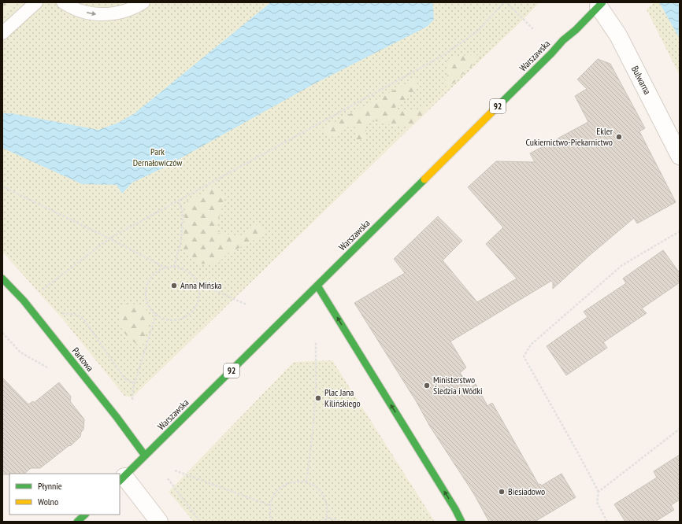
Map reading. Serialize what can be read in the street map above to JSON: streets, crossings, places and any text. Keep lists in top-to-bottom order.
{
  "streets": {
    "main road": ["Warszawska", "92", "Parkowa"],
    "street": ["Bulwarna"]
  },
  "crossings": [
    ["Warszawska", "Bulwarna"],
    ["Warszawska", "Parkowa"]
  ],
  "parks": ["Park Dernałowiczów"],
  "places": [
    "Ekler Cukiernictwo-Piekarnictwo",
    "Anna Mińska",
    "Ministerstwo Śledzia i Wódki",
    "Plac Jana Kilińskiego",
    "Biesiadowo"
  ],
  "legend": ["Płynnie", "Wolno"]
}
